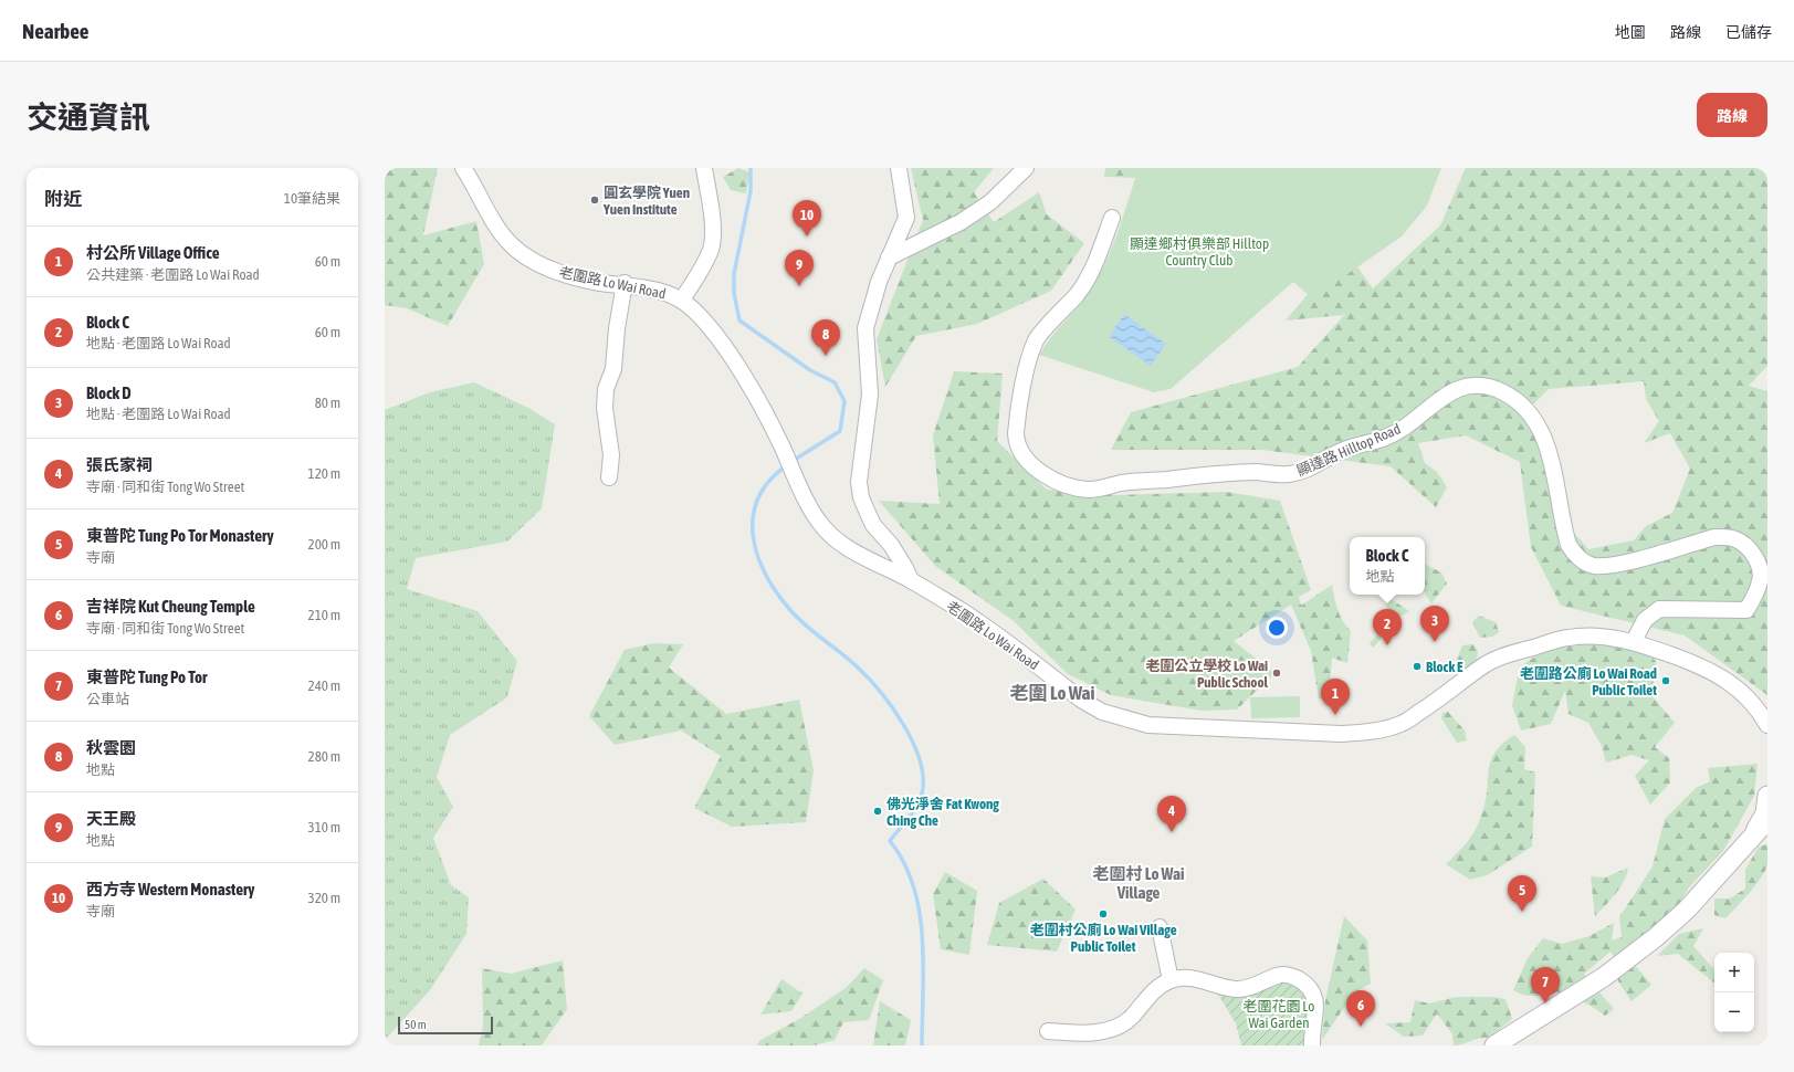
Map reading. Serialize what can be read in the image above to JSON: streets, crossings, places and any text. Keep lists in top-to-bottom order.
{
  "streets": {
    "street": ["老圍路 Lo Wai Road", "顯達路 Hilltop Road"]
  },
  "crossings": [
    ["老圍路 Lo Wai Road", "顯達路 Hilltop Road"]
  ],
  "districts": ["老圍 Lo Wai", "老圍村 Lo Wai Village"],
  "parks": ["顯達鄉村俱樂部 Hilltop Country Club", "老圍花園 Lo Wai Garden"],
  "places": [
    "圓玄學院 Yuen Yuen Institute",
    "Block E",
    "老圍公立學校 Lo Wai Public School",
    "老圍路公廁 Lo Wai Road Public Toilet",
    "佛光淨舍 Fat Kwong Ching Che",
    "老圍村公廁 Lo Wai Village Public Toilet"
  ],
  "scale_bar": "50 m",
  "page": {
    "header": "Nearbee",
    "nav": ["地圖", "路線", "已儲存"],
    "title": "交通資訊",
    "buttons": "路線",
    "heading": ["附近", "10筆結果"],
    "pins": [
      "10",
      "9",
      "8",
      "3",
      "2",
      "1",
      "4",
      "5",
      "7",
      "6"
    ],
    "list": [
      {
        "mark": "1",
        "name": "村公所 Village Office",
        "note": "公共建築 · 老圍路 Lo Wai Road",
        "value": "60 m"
      },
      {
        "mark": "2",
        "name": "Block C",
        "note": "地點 · 老圍路 Lo Wai Road",
        "value": "60 m"
      },
      {
        "mark": "3",
        "name": "Block D",
        "note": "地點 · 老圍路 Lo Wai Road",
        "value": "80 m"
      },
      {
        "mark": "4",
        "name": "張氏家祠",
        "note": "寺廟 · 同和街 Tong Wo Street",
        "value": "120 m"
      },
      {
        "mark": "5",
        "name": "東普陀 Tung Po Tor Monastery",
        "note": "寺廟",
        "value": "200 m"
      },
      {
        "mark": "6",
        "name": "吉祥院 Kut Cheung Temple",
        "note": "寺廟 · 同和街 Tong Wo Street",
        "value": "210 m"
      },
      {
        "mark": "7",
        "name": "東普陀 Tung Po Tor",
        "note": "公車站",
        "value": "240 m"
      },
      {
        "mark": "8",
        "name": "秋雲園",
        "note": "地點",
        "value": "280 m"
      },
      {
        "mark": "9",
        "name": "天王殿",
        "note": "地點",
        "value": "310 m"
      },
      {
        "mark": "10",
        "name": "西方寺 Western Monastery",
        "note": "寺廟",
        "value": "320 m"
      }
    ],
    "popup": ["Block C", "地點"],
    "map_buttons": ["+", "−"],
    "scale": "50 m"
  }
}
